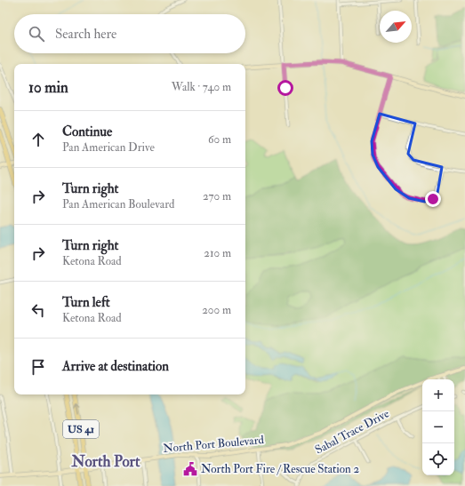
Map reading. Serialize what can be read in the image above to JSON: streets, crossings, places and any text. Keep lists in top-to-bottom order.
{
  "streets": {
    "main road": ["US 41"],
    "street": ["Sabal Trace Drive", "North Port Boulevard"]
  },
  "crossings": [
    ["US 41", "North Port Boulevard"]
  ],
  "districts": ["North Port"],
  "places": {
    "public building": ["North Port Fire / Rescue Station 2"]
  },
  "north": "top right",
  "page": {
    "search": "Search here",
    "heading": ["10 min", "Walk · 740 m"],
    "list": [
      ["Continue", "Pan American Drive", "60 m"],
      ["Turn right", "Pan American Boulevard", "270 m"],
      ["Turn right", "Ketona Road", "210 m"],
      ["Turn left", "Ketona Road", "200 m"],
      "Arrive at destination"
    ],
    "map_buttons": ["+", "−"]
  }
}
